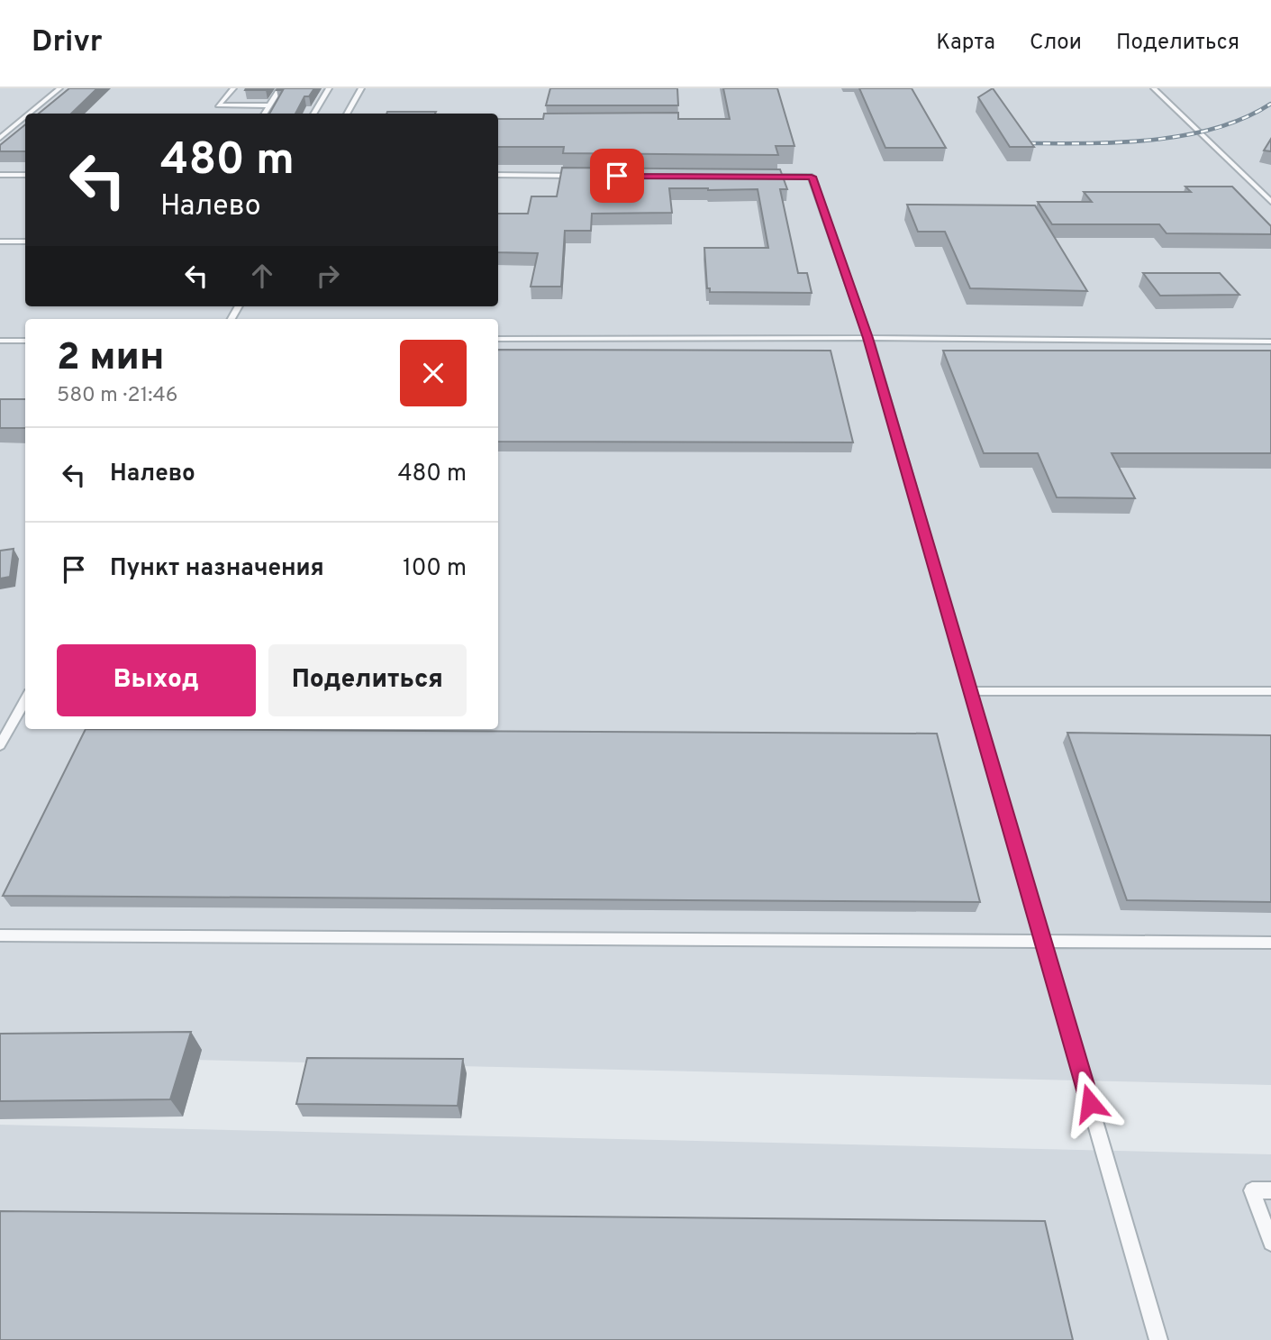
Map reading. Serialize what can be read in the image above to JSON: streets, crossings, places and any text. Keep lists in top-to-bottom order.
{
  "page": {
    "header": "Drivr",
    "nav": ["Карта", "Слои", "Поделиться"],
    "turn": ["480 m", "Налево"],
    "heading": ["2 мин", "580 m · 21:46"],
    "list": [
      {
        "name": "Налево",
        "value": "480 m"
      },
      {
        "name": "Пункт назначения",
        "value": "100 m"
      }
    ],
    "buttons": ["Выход", "Поделиться"]
  }
}
